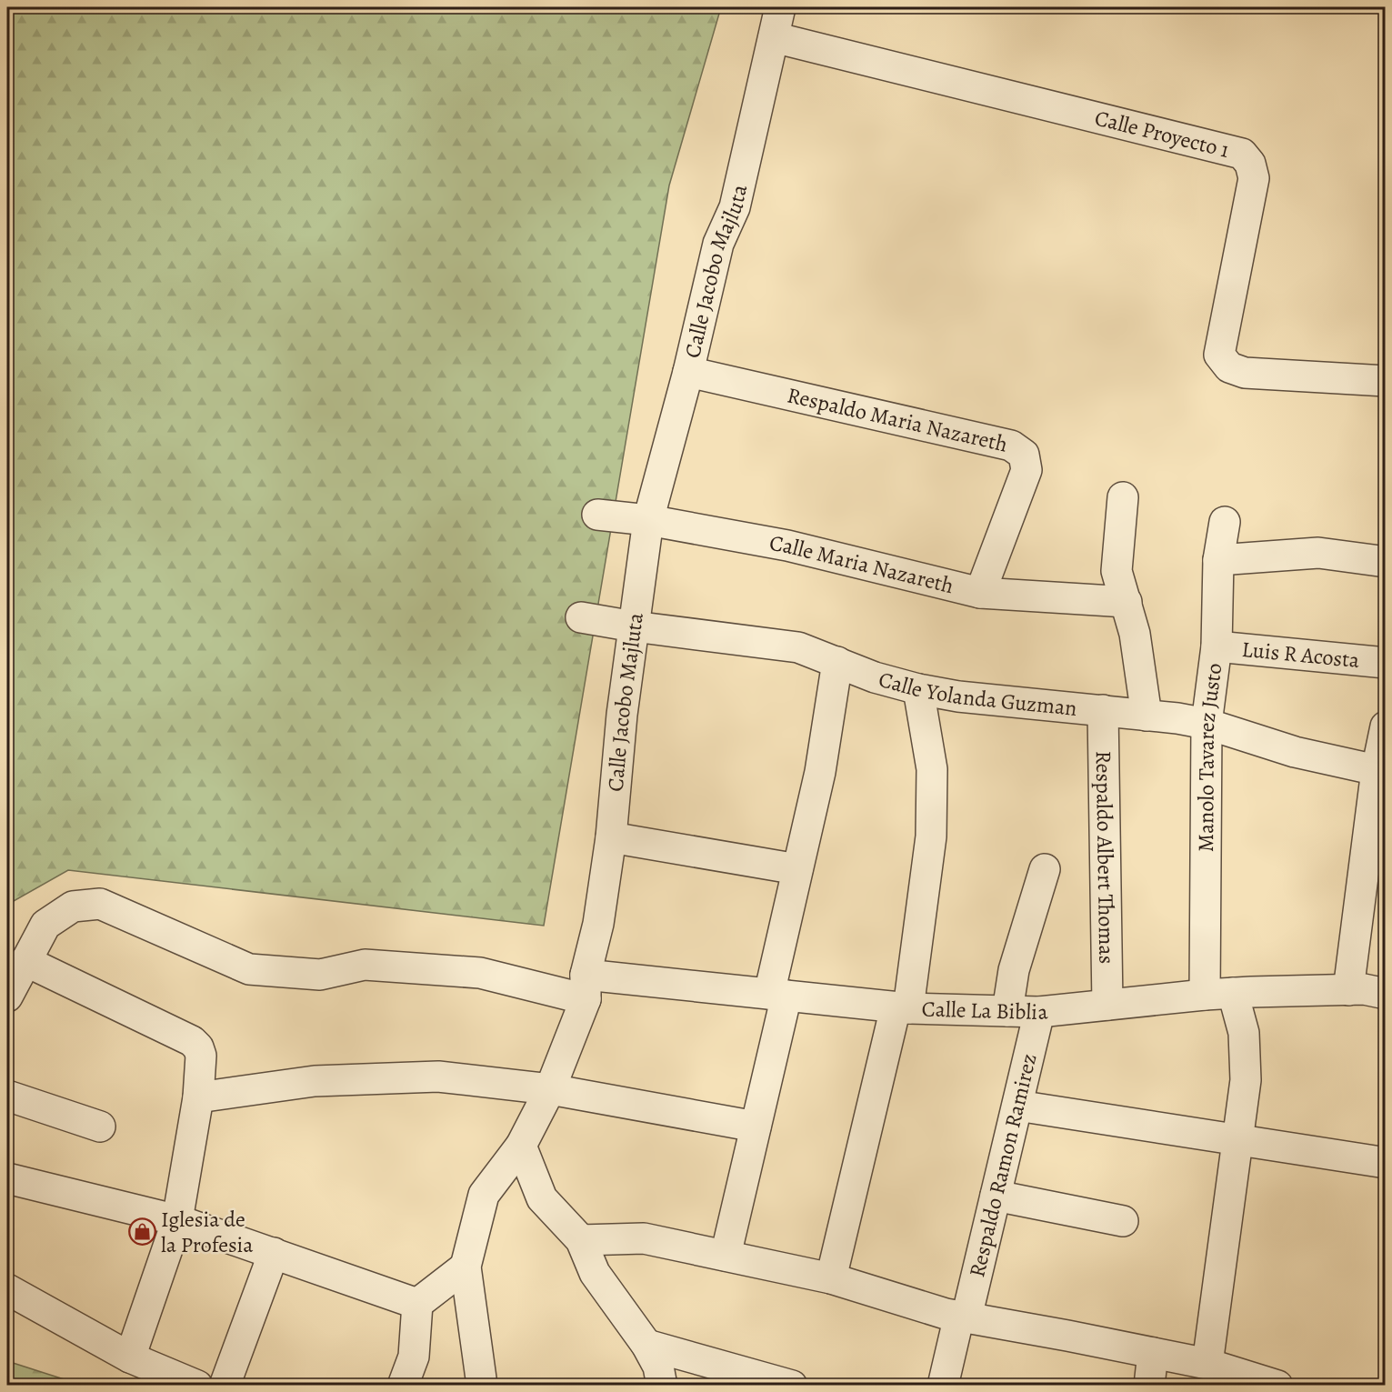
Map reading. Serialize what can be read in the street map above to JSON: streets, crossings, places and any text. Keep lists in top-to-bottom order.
{
  "streets": {
    "street": [
      "Calle Proyecto 1",
      "Calle Jacobo Majluta",
      "Respaldo Maria Nazareth",
      "Calle Maria Nazareth",
      "Luis R Acosta",
      "Calle Yolanda Guzman",
      "Manolo Tavarez Justo",
      "Respaldo Albert Thomas",
      "Calle La Biblia",
      "Respaldo Ramon Ramirez"
    ]
  },
  "crossings": [
    ["Calle Proyecto 1", "Calle Jacobo Majluta"],
    ["Calle Jacobo Majluta", "Respaldo Maria Nazareth"],
    ["Calle Jacobo Majluta", "Calle Maria Nazareth"],
    ["Calle Jacobo Majluta", "Calle Yolanda Guzman"],
    ["Calle Jacobo Majluta", "Calle La Biblia"],
    ["Respaldo Maria Nazareth", "Calle Maria Nazareth"],
    ["Luis R Acosta", "Manolo Tavarez Justo"],
    ["Calle Yolanda Guzman", "Manolo Tavarez Justo"],
    ["Calle Yolanda Guzman", "Respaldo Albert Thomas"],
    ["Manolo Tavarez Justo", "Calle La Biblia"],
    ["Respaldo Albert Thomas", "Calle La Biblia"],
    ["Calle La Biblia", "Respaldo Ramon Ramirez"]
  ],
  "places": {
    "shop": ["Iglesia de la Profesia"]
  }
}
